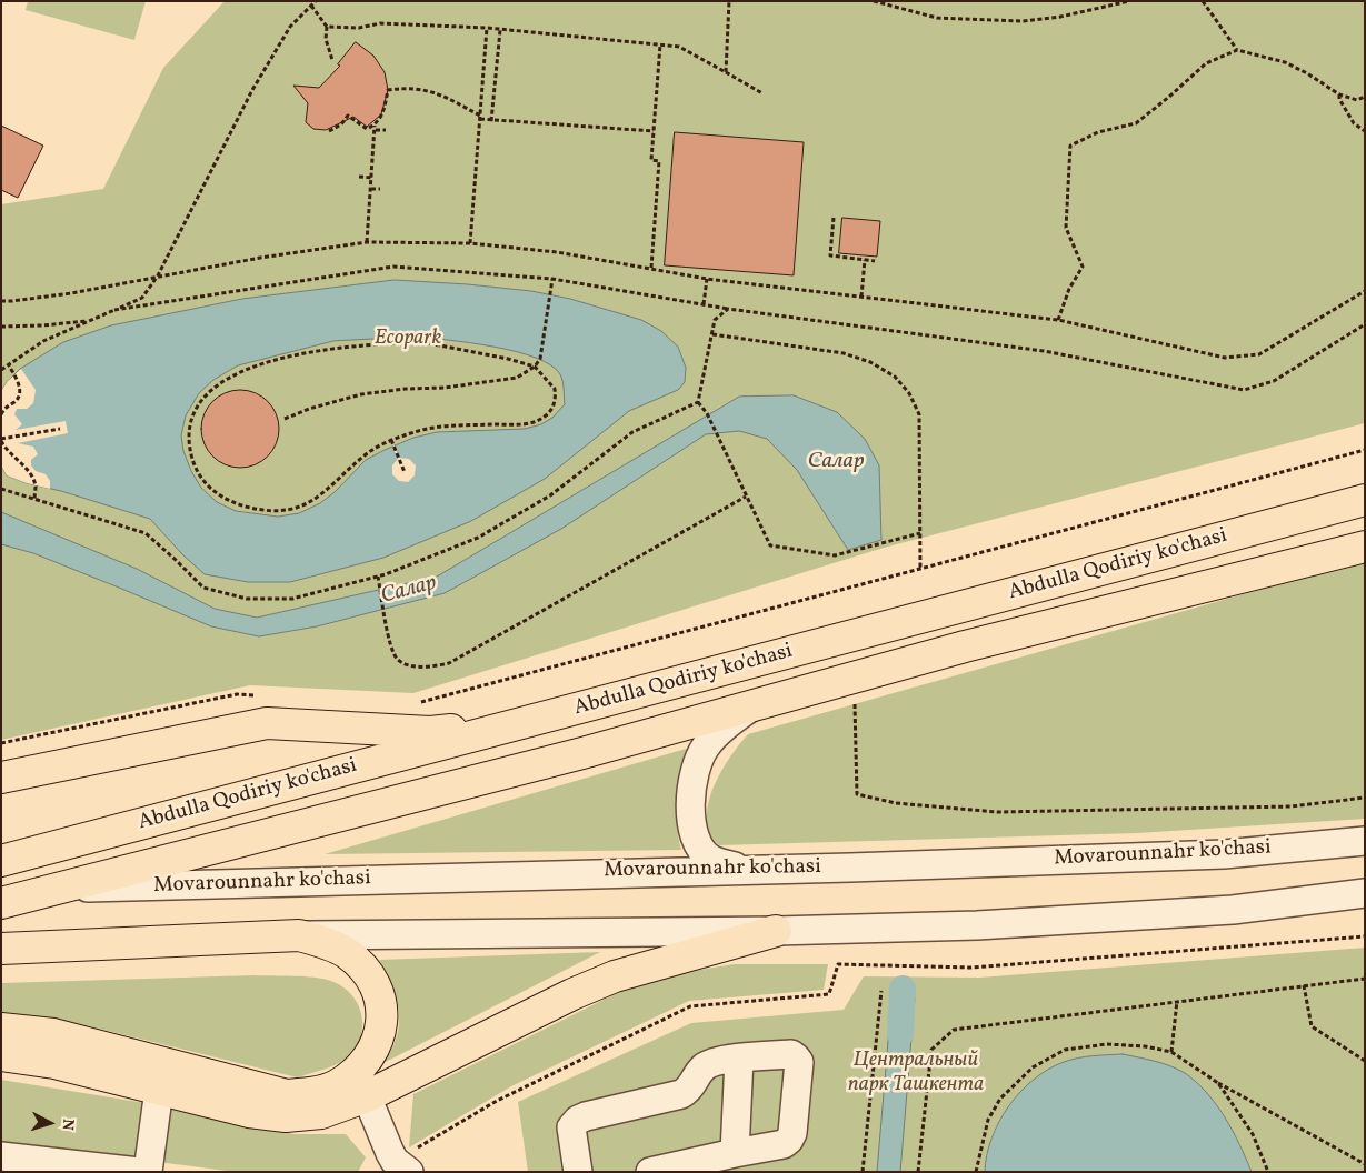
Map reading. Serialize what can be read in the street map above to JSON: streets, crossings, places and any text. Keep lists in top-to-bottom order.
{
  "streets": {
    "main road": ["Abdulla Qodiriy ko'chasi"],
    "street": ["Movarounnahr ko'chasi"]
  },
  "crossings": [
    ["Abdulla Qodiriy ko'chasi", "Movarounnahr ko'chasi"]
  ],
  "water": ["Салар"],
  "parks": ["Ecopark", "Центральный парк Ташкента"],
  "north": "right"
}
